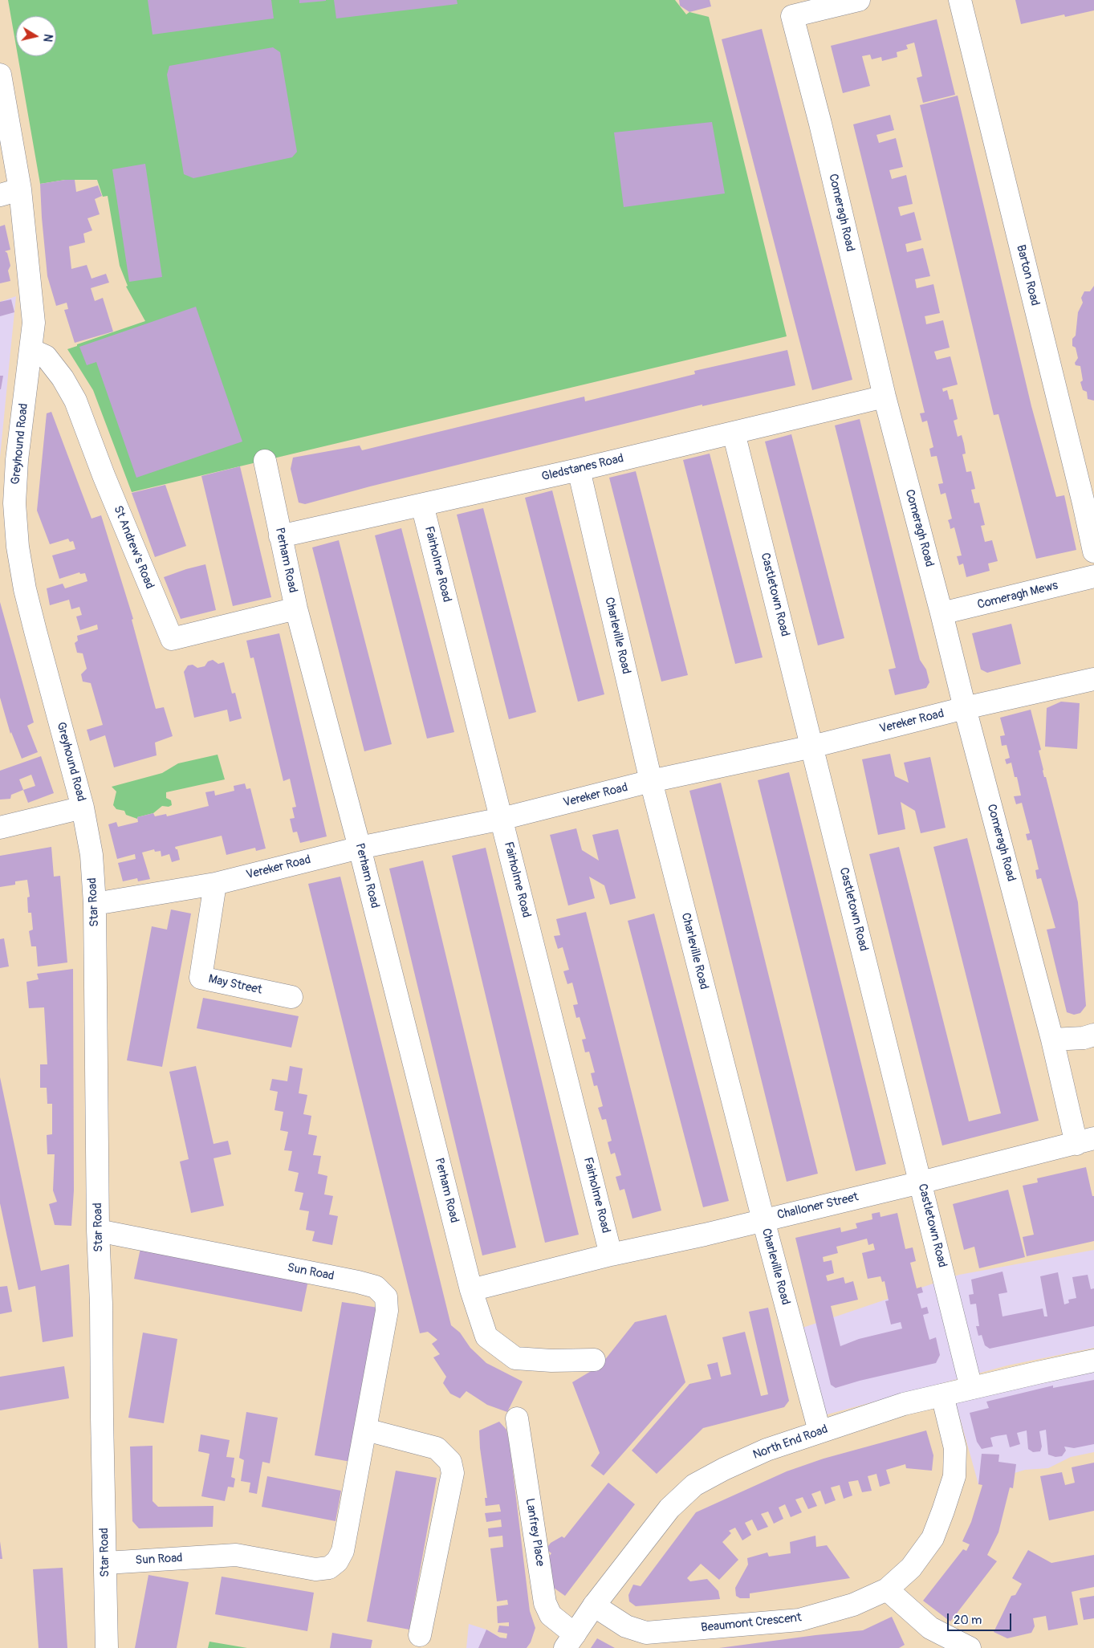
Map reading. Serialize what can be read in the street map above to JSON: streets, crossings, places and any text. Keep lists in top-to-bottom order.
{
  "streets": {
    "street": [
      "Comeragh Road",
      "Barton Road",
      "Greyhound Road",
      "Gledstanes Road",
      "St Andrew's Road",
      "Perham Road",
      "Fairholme Road",
      "Castletown Road",
      "Comeragh Mews",
      "Charleville Road",
      "Vereker Road",
      "Star Road",
      "May Street",
      "Challoner Street",
      "Sun Road",
      "North End Road",
      "Lanfrey Place",
      "Beaumont Crescent"
    ]
  },
  "crossings": [
    ["Comeragh Road", "Gledstanes Road"],
    ["Comeragh Road", "Comeragh Mews"],
    ["Comeragh Road", "Vereker Road"],
    ["Comeragh Road", "Challoner Street"],
    ["Greyhound Road", "St Andrew's Road"],
    ["Greyhound Road", "Star Road"],
    ["Gledstanes Road", "Perham Road"],
    ["Gledstanes Road", "Fairholme Road"],
    ["Gledstanes Road", "Castletown Road"],
    ["Gledstanes Road", "Charleville Road"],
    ["St Andrew's Road", "Perham Road"],
    ["Perham Road", "Vereker Road"],
    ["Perham Road", "Challoner Street"],
    ["Fairholme Road", "Vereker Road"],
    ["Fairholme Road", "Challoner Street"],
    ["Castletown Road", "Vereker Road"],
    ["Castletown Road", "Challoner Street"],
    ["Castletown Road", "North End Road"],
    ["Charleville Road", "Vereker Road"],
    ["Charleville Road", "Challoner Street"],
    ["Charleville Road", "North End Road"],
    ["Vereker Road", "Star Road"],
    ["Vereker Road", "May Street"],
    ["Star Road", "Sun Road"],
    ["North End Road", "Lanfrey Place"],
    ["North End Road", "Beaumont Crescent"]
  ],
  "scale_bar": "20 m",
  "north": "right"
}
